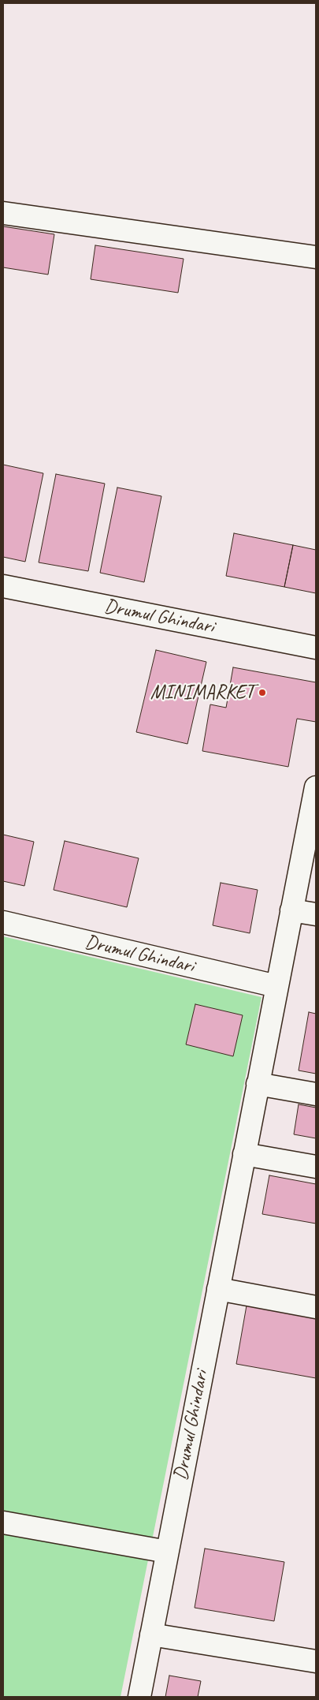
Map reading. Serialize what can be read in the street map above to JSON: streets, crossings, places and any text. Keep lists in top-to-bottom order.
{
  "streets": {
    "street": ["Drumul Ghindari"]
  },
  "places": ["MINIMARKET"]
}
